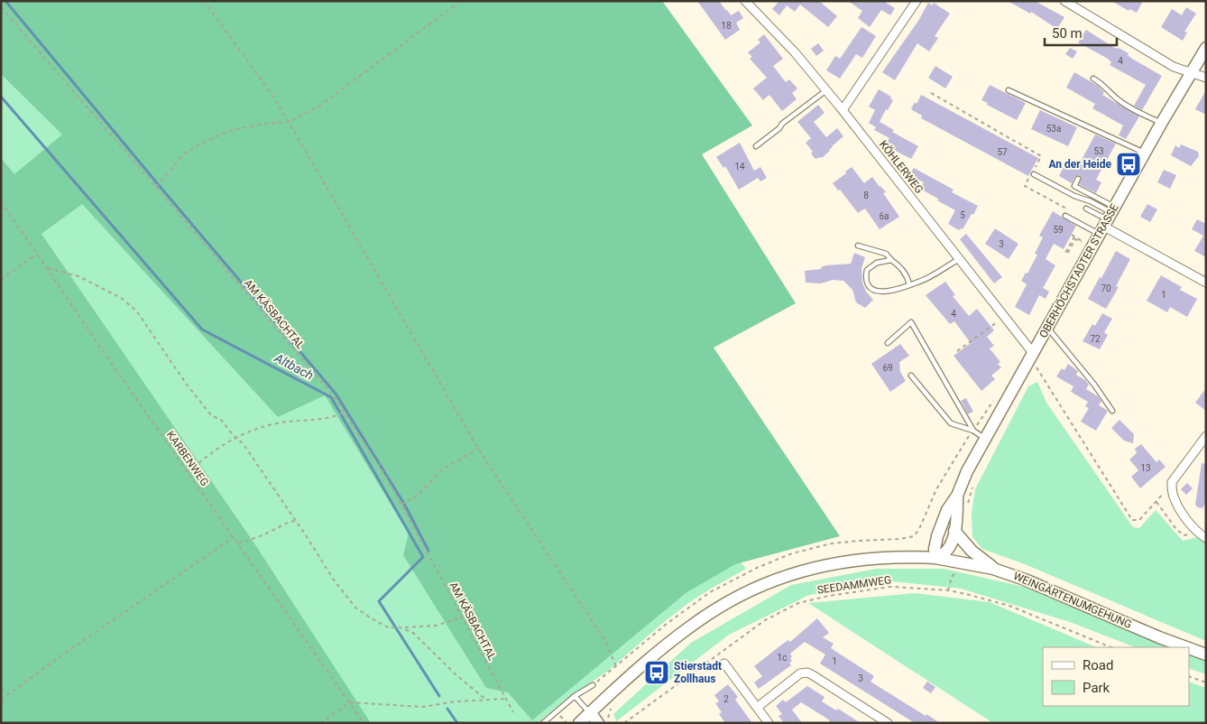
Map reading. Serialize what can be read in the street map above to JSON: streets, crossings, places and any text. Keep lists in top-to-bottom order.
{
  "streets": {
    "street": ["KÖHLERWEG", "OBERHÖCHSTADTER STRASSE", "WEINGÄRTENUMGEHUNG"],
    "path": ["AM KÄSBACHTAL", "KARBENWEG", "SEEDAMMWEG"]
  },
  "crossings": [
    ["KÖHLERWEG", "OBERHÖCHSTADTER STRASSE"],
    ["OBERHÖCHSTADTER STRASSE", "WEINGÄRTENUMGEHUNG"]
  ],
  "water": ["Altbach"],
  "places": {
    "bus stop": ["An der Heide", "Stierstadt Zollhaus"]
  },
  "house_numbers": [
    "18",
    "4",
    "53a",
    "53",
    "57",
    "14",
    "8",
    "5",
    "6a",
    "59",
    "3",
    "70",
    "1",
    "4",
    "72",
    "69",
    "13",
    "1c",
    "1",
    "3",
    "2"
  ],
  "legend": ["Road", "Park"],
  "scale_bar": "50 m"
}
